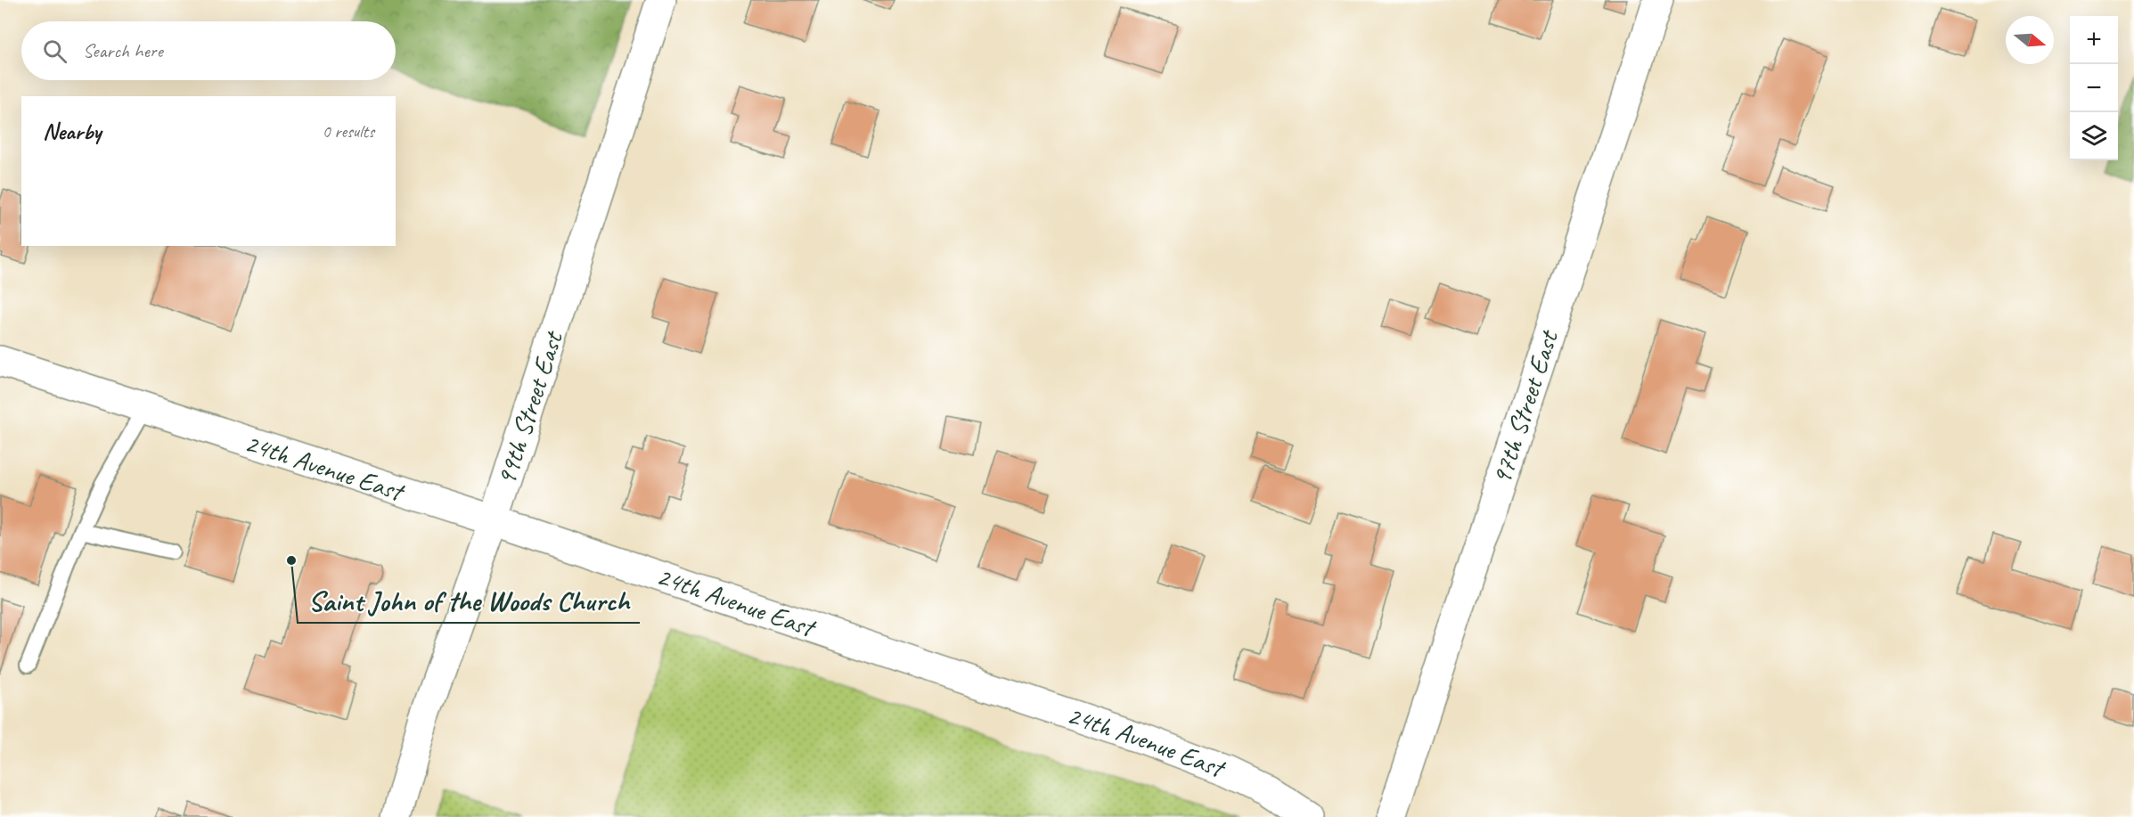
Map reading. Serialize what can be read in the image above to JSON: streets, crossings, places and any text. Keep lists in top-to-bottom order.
{
  "streets": {
    "street": ["97th Street East", "99th Street East", "24th Avenue East"]
  },
  "crossings": [
    ["99th Street East", "24th Avenue East"]
  ],
  "places": ["Saint John of the Woods Church"],
  "north": "right",
  "page": {
    "map_buttons": ["+", "−"],
    "search": "Search here",
    "heading": ["Nearby", "0 results"]
  }
}
